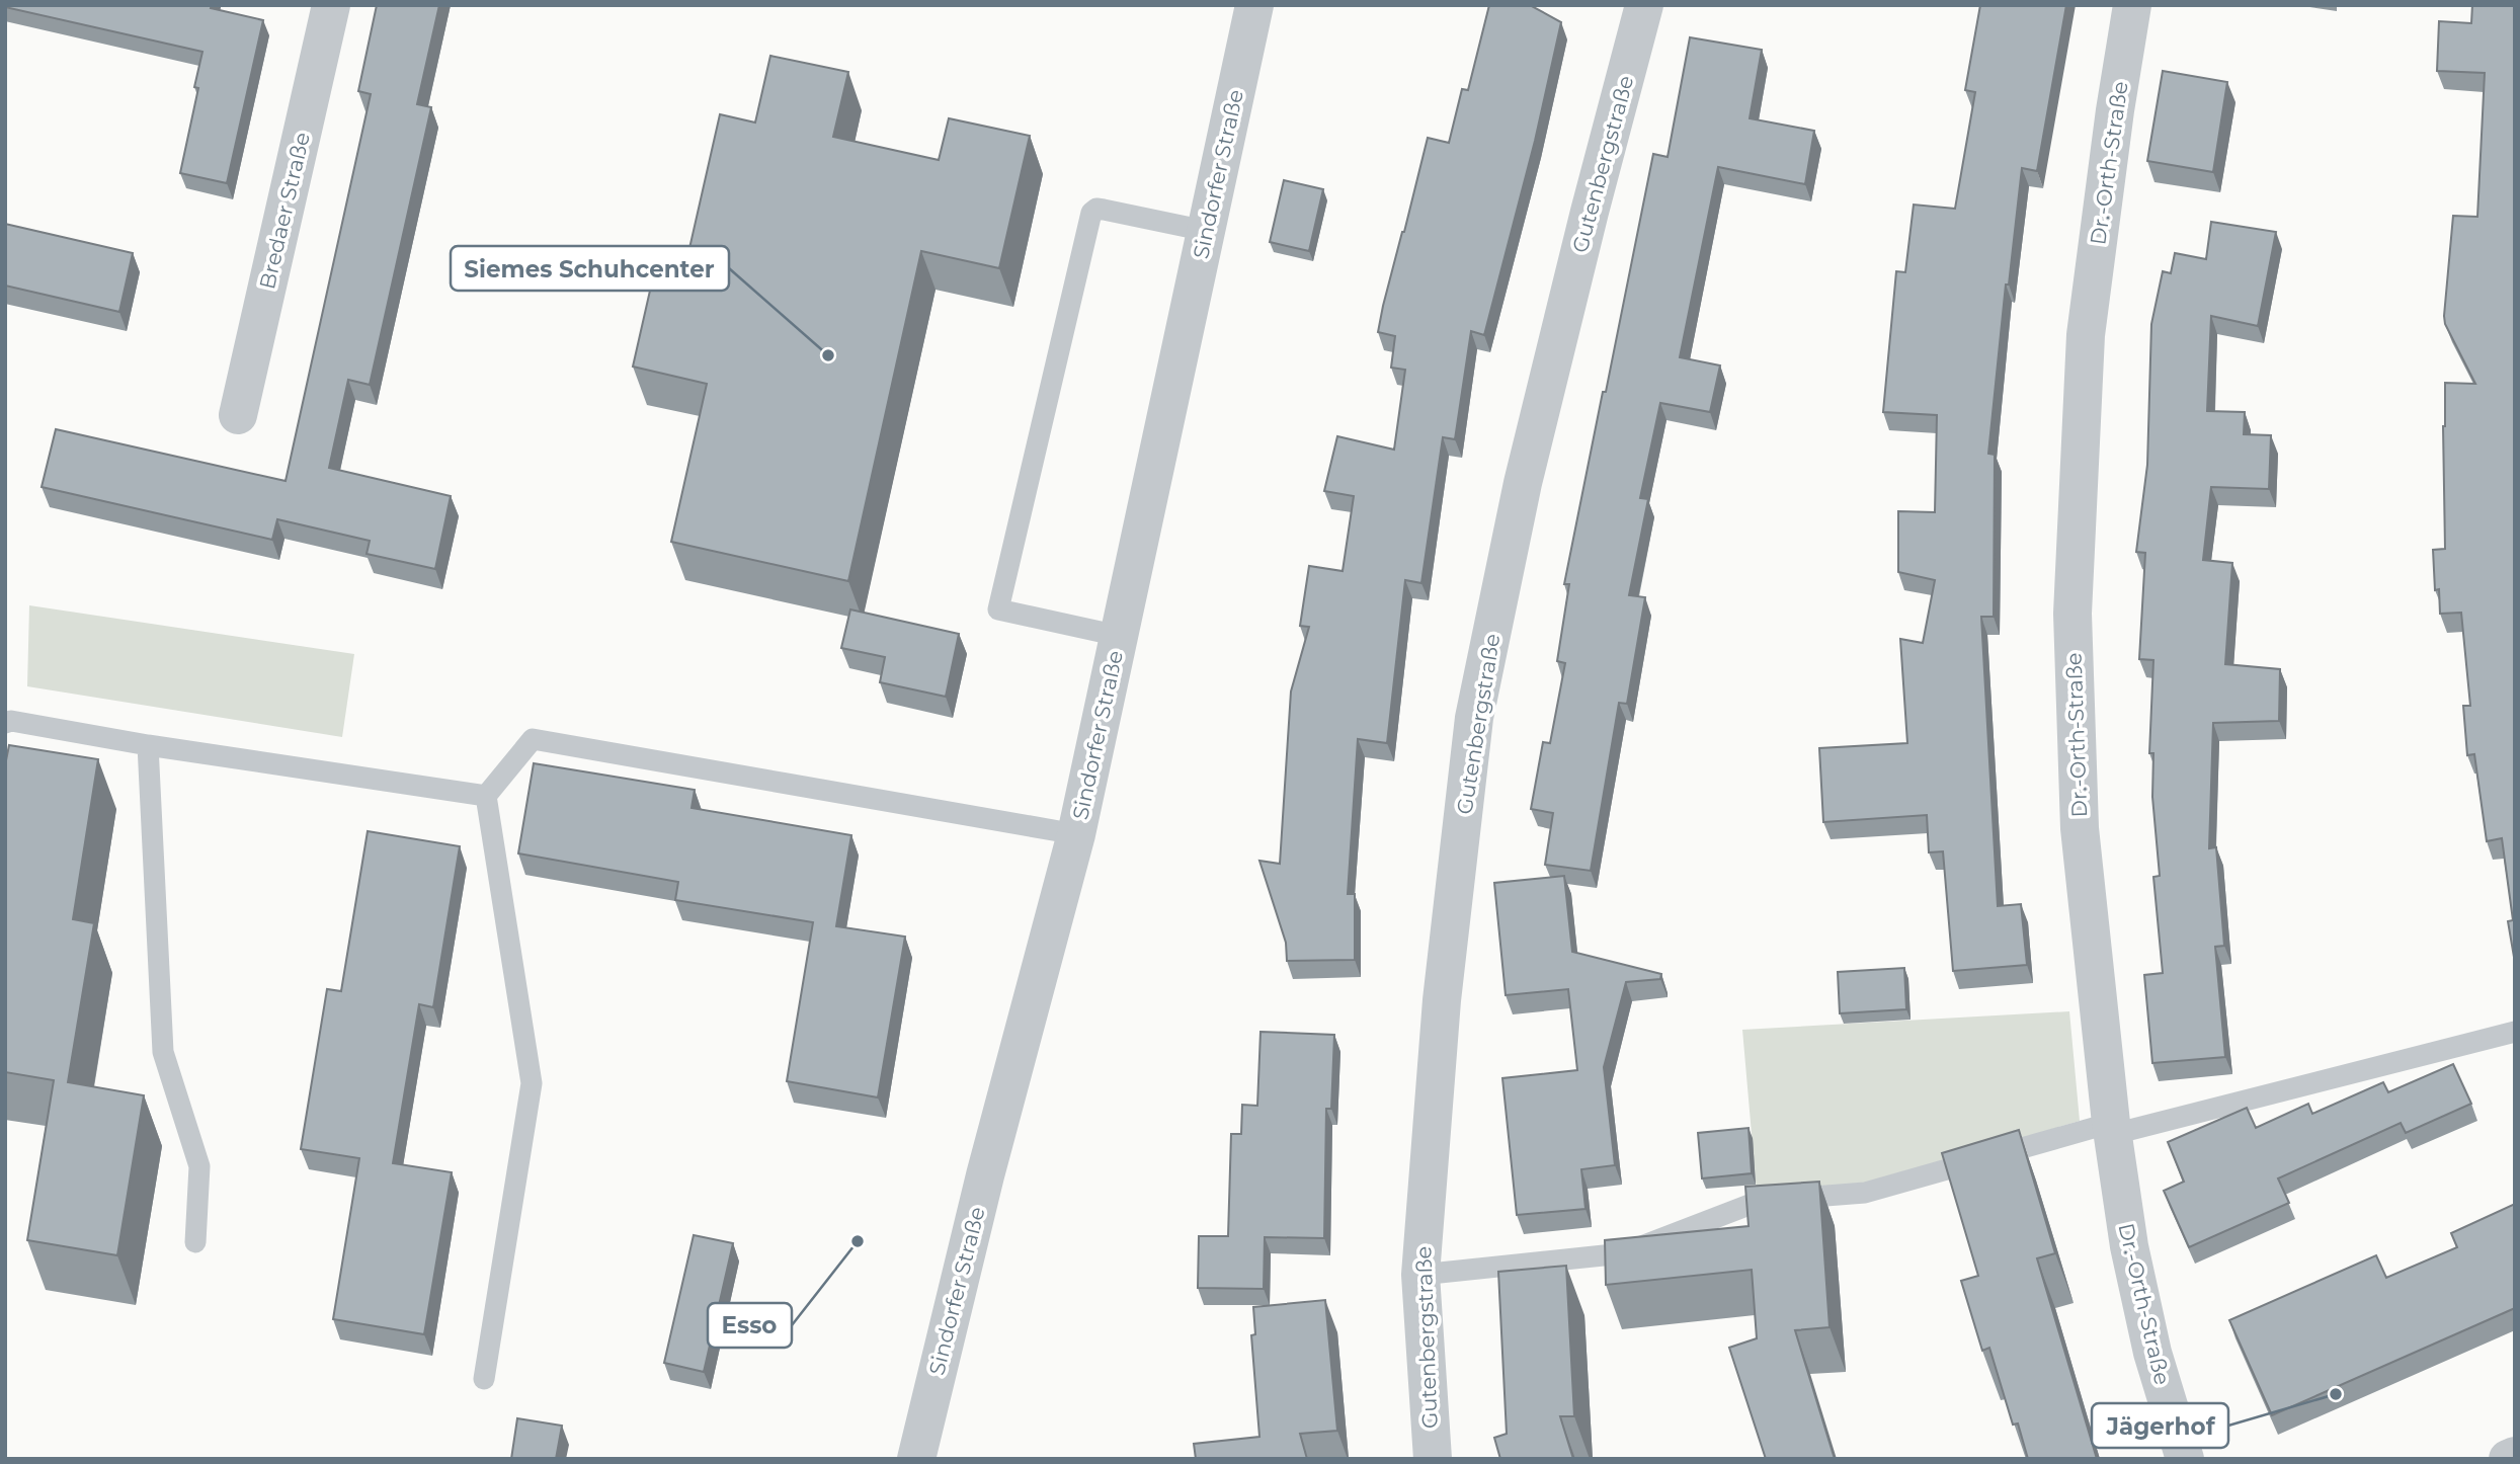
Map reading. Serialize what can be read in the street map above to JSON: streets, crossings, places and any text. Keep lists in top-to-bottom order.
{
  "streets": {
    "street": [
      "Dr.-Orth-Straße",
      "Gutenbergstraße",
      "Sindorfer Straße",
      "Bredaer Straße"
    ]
  },
  "places": ["Siemes Schuhcenter", "Esso", "Jägerhof"]
}
